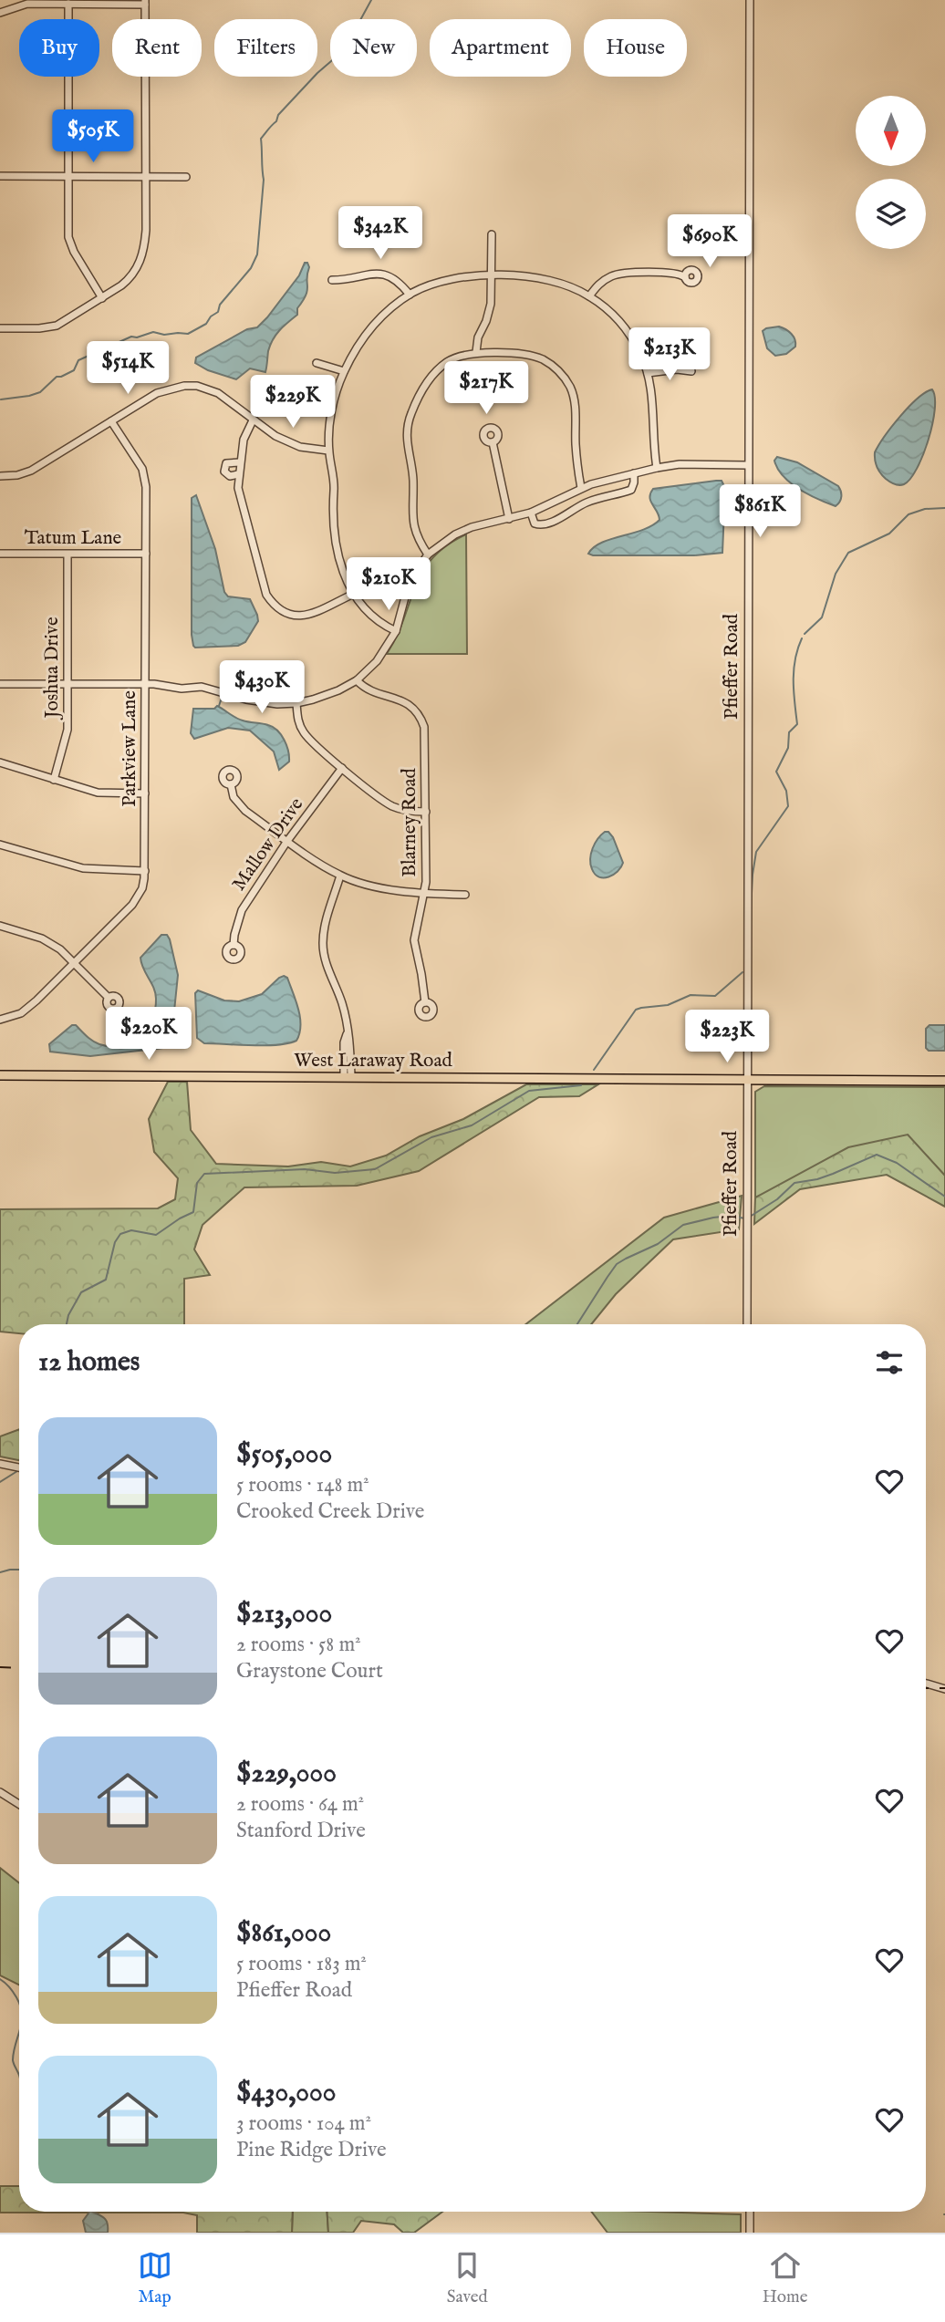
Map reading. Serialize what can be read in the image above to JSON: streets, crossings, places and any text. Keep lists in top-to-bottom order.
{
  "streets": {
    "main road": ["West Laraway Road"],
    "street": [
      "Tatum Lane",
      "Pfieffer Road",
      "Joshua Drive",
      "Parkview Lane",
      "Blarney Road",
      "Mallow Drive"
    ]
  },
  "crossings": [
    ["Tatum Lane", "Joshua Drive"],
    ["Tatum Lane", "Parkview Lane"],
    ["Pfieffer Road", "West Laraway Road"]
  ],
  "north": "bottom",
  "page": {
    "chip": [
      "Buy",
      "Rent",
      "Filters",
      "New",
      "Apartment",
      "House"
    ],
    "price": [
      "$505K",
      "$342K",
      "$690K",
      "$213K",
      "$514K",
      "$217K",
      "$229K",
      "$861K",
      "$210K",
      "$430K",
      "$220K",
      "$223K"
    ],
    "heading": "12 homes",
    "list": [
      {
        "name": "$505,000",
        "note": "5 rooms · 148 m² · Crooked Creek Drive"
      },
      {
        "name": "$213,000",
        "note": "2 rooms · 58 m² · Graystone Court"
      },
      {
        "name": "$229,000",
        "note": "2 rooms · 64 m² · Stanford Drive"
      },
      {
        "name": "$861,000",
        "note": "5 rooms · 183 m² · Pfieffer Road"
      },
      {
        "name": "$430,000",
        "note": "3 rooms · 104 m² · Pine Ridge Drive"
      }
    ],
    "tabs": ["Map", "Saved", "Home"]
  }
}
